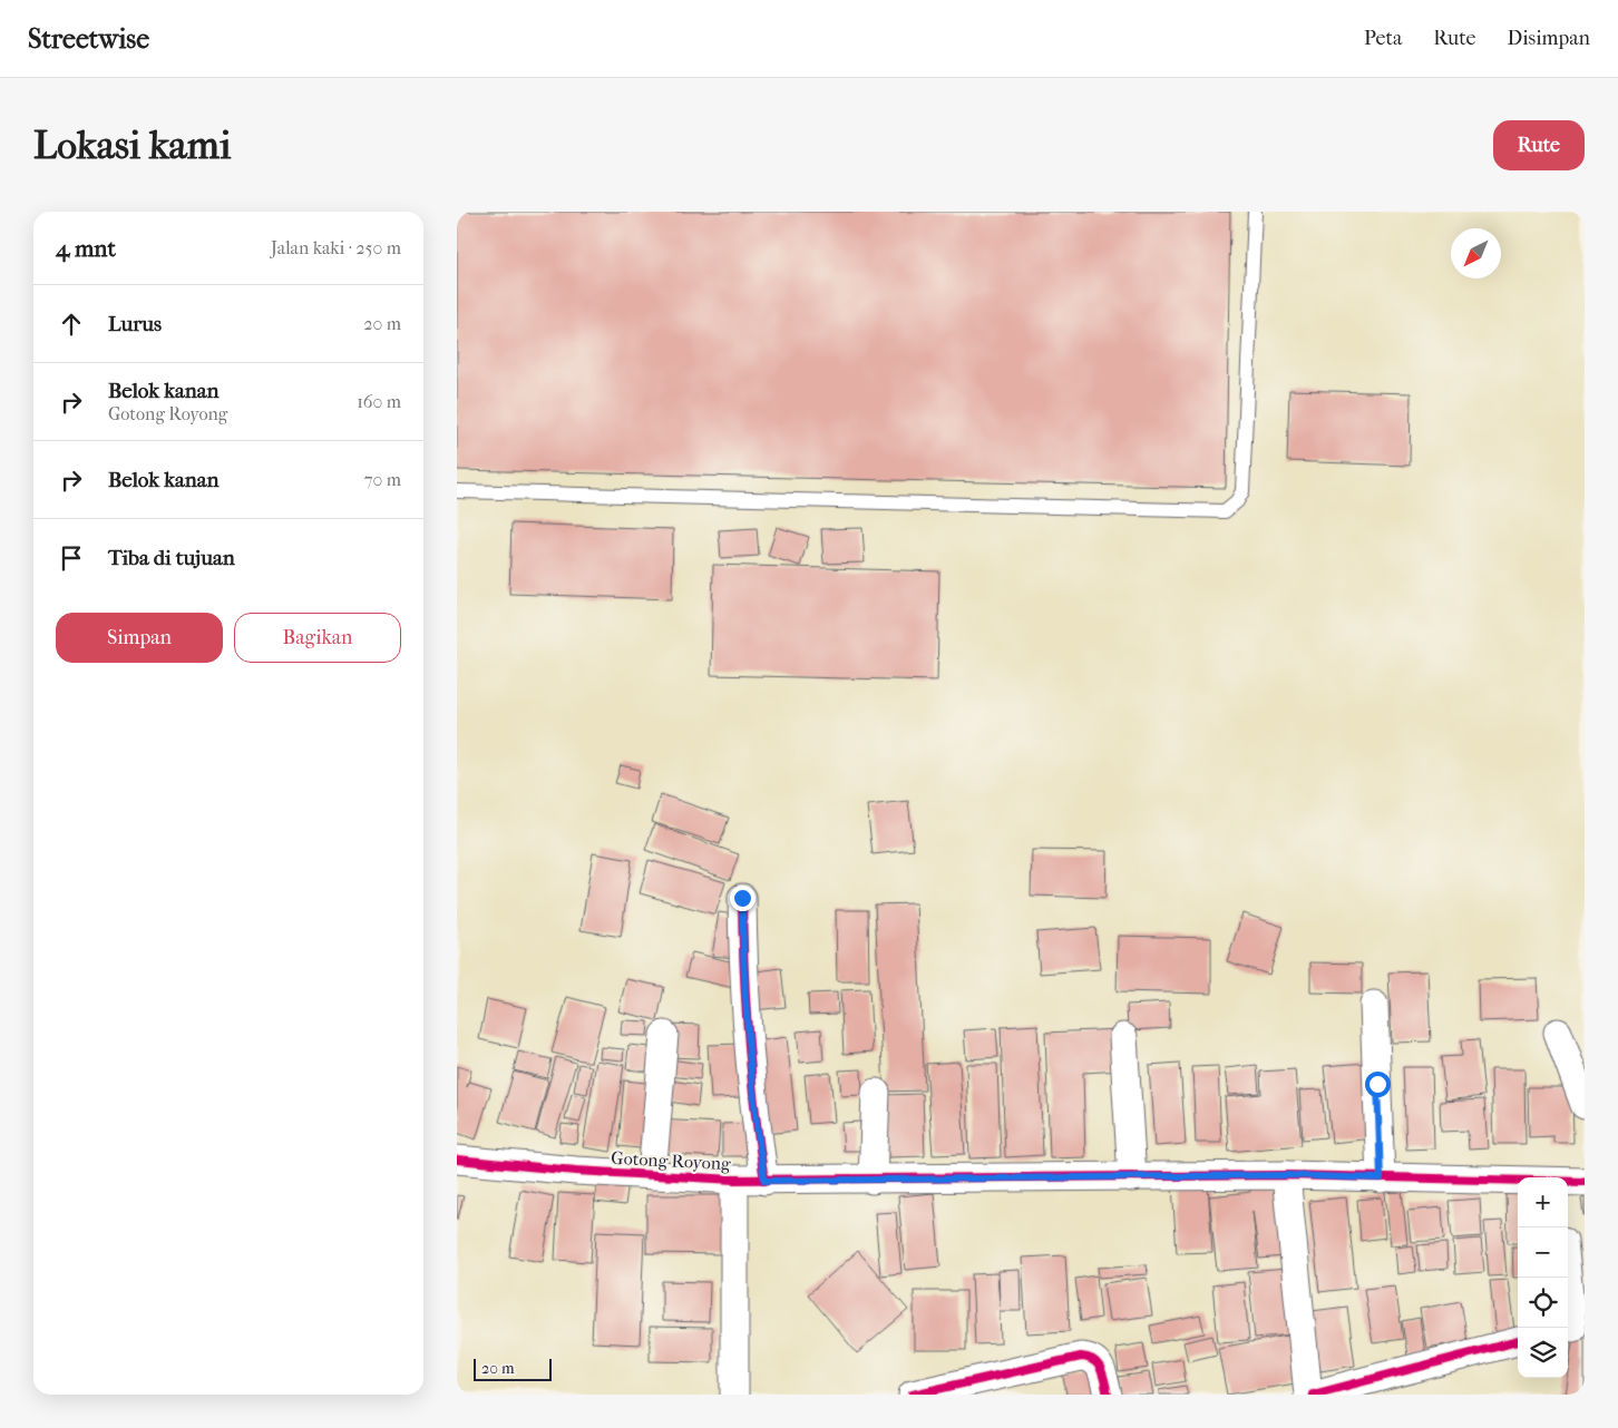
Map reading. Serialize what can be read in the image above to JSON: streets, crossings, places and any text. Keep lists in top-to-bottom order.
{
  "streets": {
    "street": ["Gotong Royong"]
  },
  "scale_bar": "20 m",
  "north": "bottom left",
  "page": {
    "header": "Streetwise",
    "nav": ["Peta", "Rute", "Disimpan"],
    "buttons": [
      "Rute",
      ["Simpan", "Bagikan"]
    ],
    "title": "Lokasi kami",
    "heading": ["4 mnt", "Jalan kaki · 250 m"],
    "list": [
      ["Lurus", "20 m"],
      ["Belok kanan", "Gotong Royong", "160 m"],
      ["Belok kanan", "70 m"],
      "Tiba di tujuan"
    ],
    "map_buttons": ["+", "−"],
    "scale": "20 m"
  }
}
